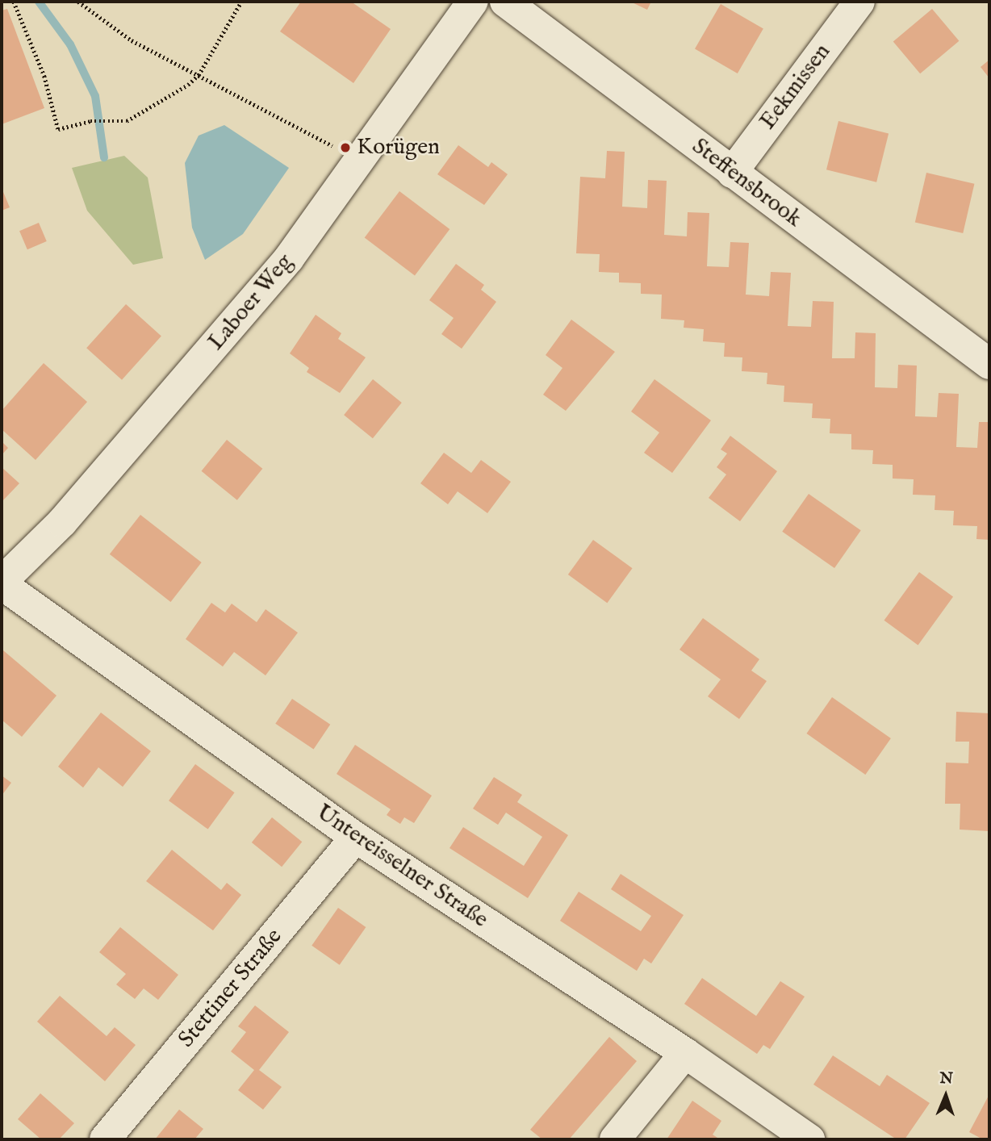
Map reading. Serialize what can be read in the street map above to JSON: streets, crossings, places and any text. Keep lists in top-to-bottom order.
{
  "streets": {
    "street": [
      "Eekmissen",
      "Steffensbrook",
      "Laboer Weg",
      "Untereisselner Straße",
      "Stettiner Straße"
    ]
  },
  "crossings": [
    ["Eekmissen", "Steffensbrook"],
    ["Laboer Weg", "Untereisselner Straße"],
    ["Untereisselner Straße", "Stettiner Straße"]
  ],
  "places": ["Korügen"],
  "north": "top"
}
